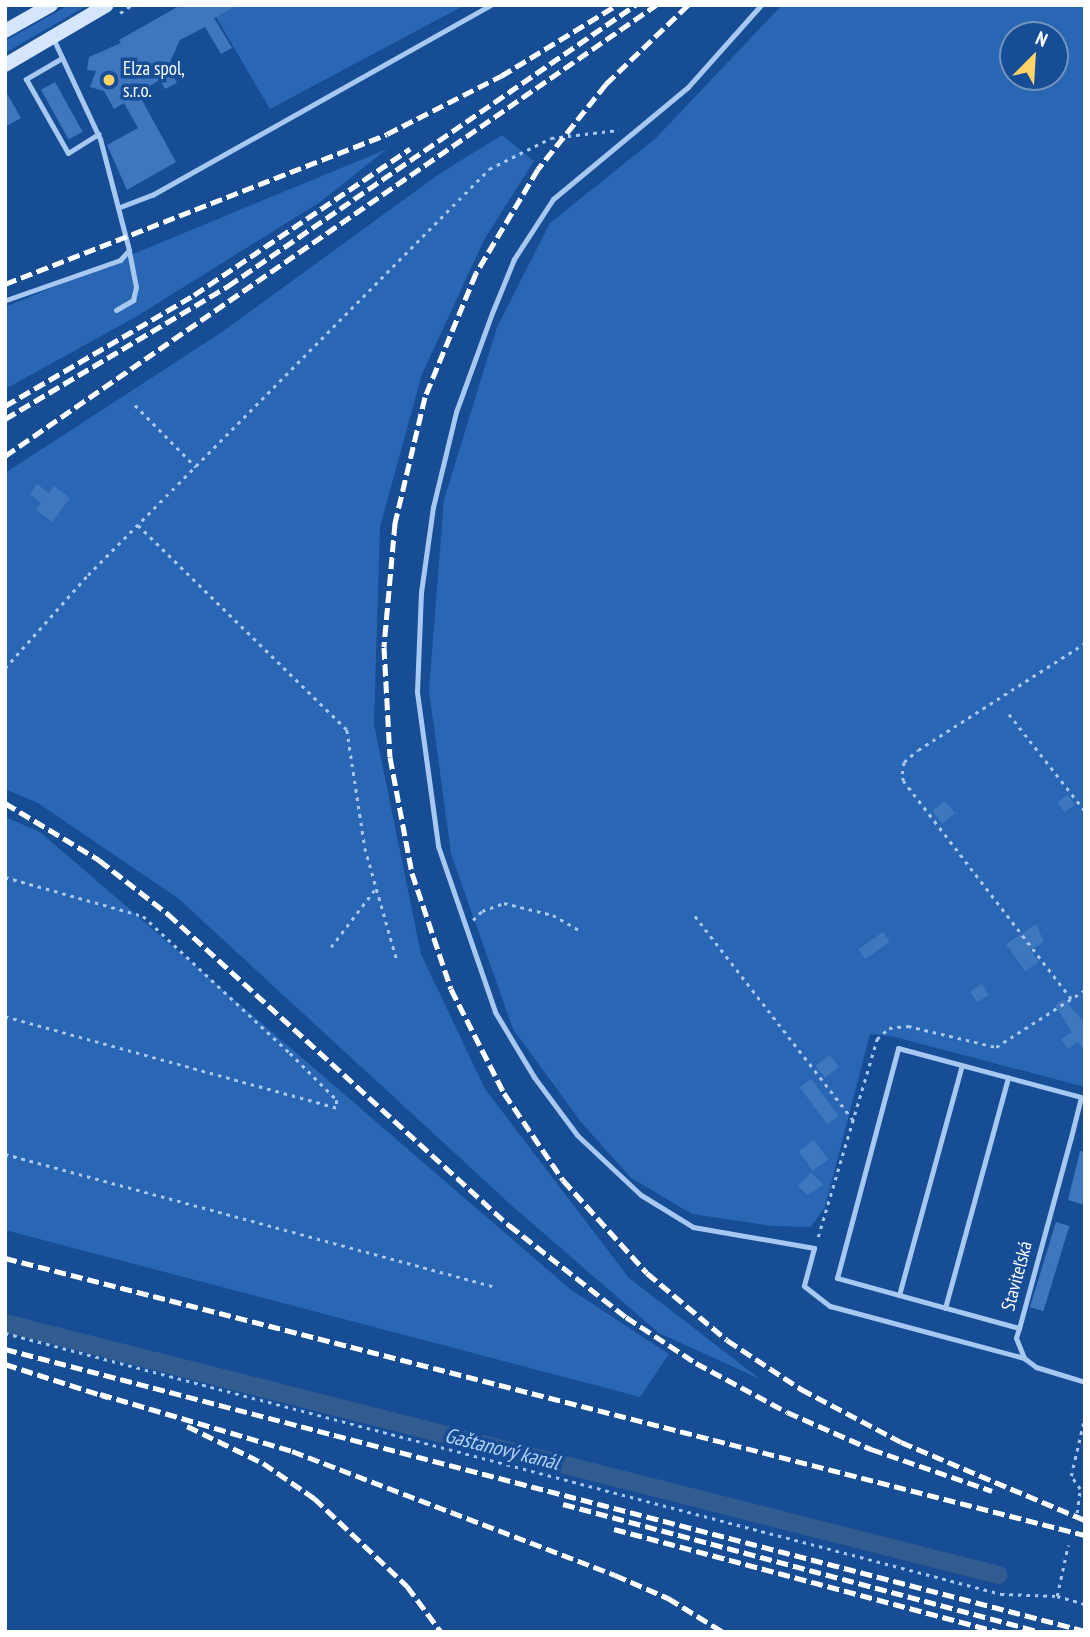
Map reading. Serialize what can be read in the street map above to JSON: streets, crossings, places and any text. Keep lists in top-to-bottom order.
{
  "streets": {
    "lane": ["Staviteľská"]
  },
  "water": ["Gaštanový kanál"],
  "places": ["Elza spol, s.r.o."],
  "north": "top right"
}
